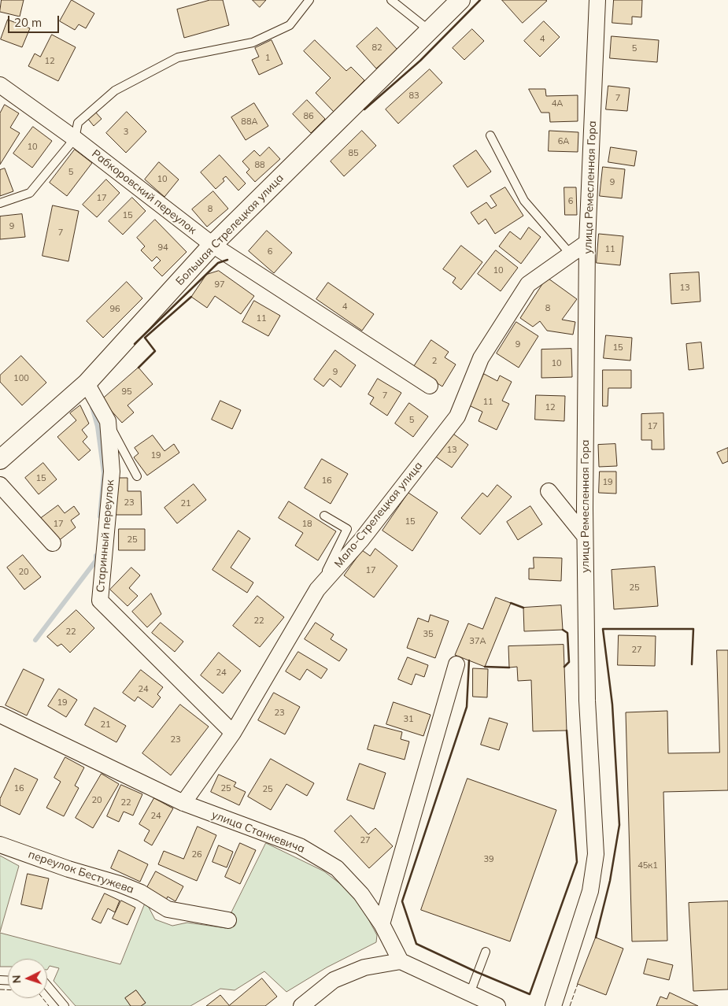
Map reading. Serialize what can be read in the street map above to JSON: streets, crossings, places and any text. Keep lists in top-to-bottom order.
{
  "streets": {
    "street": [
      "улица Ремесленная Гора",
      "Рабкоровский переулок",
      "Большая Стрелецкая улица",
      "Мало-Стрелецкая улица",
      "Старинный переулок",
      "улица Станкевича",
      "переулок Бестужева"
    ]
  },
  "crossings": [
    ["улица Ремесленная Гора", "Мало-Стрелецкая улица"],
    ["Рабкоровский переулок", "Большая Стрелецкая улица"],
    ["Большая Стрелецкая улица", "Старинный переулок"],
    ["Мало-Стрелецкая улица", "Старинный переулок"],
    ["Мало-Стрелецкая улица", "улица Станкевича"]
  ],
  "house_numbers": [
    "4",
    "82",
    "5",
    "1",
    "12",
    "83",
    "7",
    "4А",
    "86",
    "88А",
    "3",
    "6А",
    "10",
    "85",
    "88",
    "5",
    "10",
    "9",
    "17",
    "6",
    "8",
    "15",
    "9",
    "7",
    "94",
    "11",
    "6",
    "10",
    "97",
    "13",
    "4",
    "8",
    "96",
    "11",
    "9",
    "15",
    "2",
    "10",
    "9",
    "100",
    "95",
    "7",
    "11",
    "12",
    "5",
    "17",
    "13",
    "19",
    "15",
    "16",
    "19",
    "23",
    "21",
    "15",
    "17",
    "18",
    "25",
    "17",
    "20",
    "25",
    "22",
    "22",
    "35",
    "37А",
    "27",
    "24",
    "24",
    "19",
    "23",
    "31",
    "21",
    "23",
    "16",
    "25",
    "25",
    "20",
    "22",
    "24",
    "27",
    "26",
    "39",
    "45к1"
  ],
  "scale_bar": "20 m",
  "north": "left"
}
